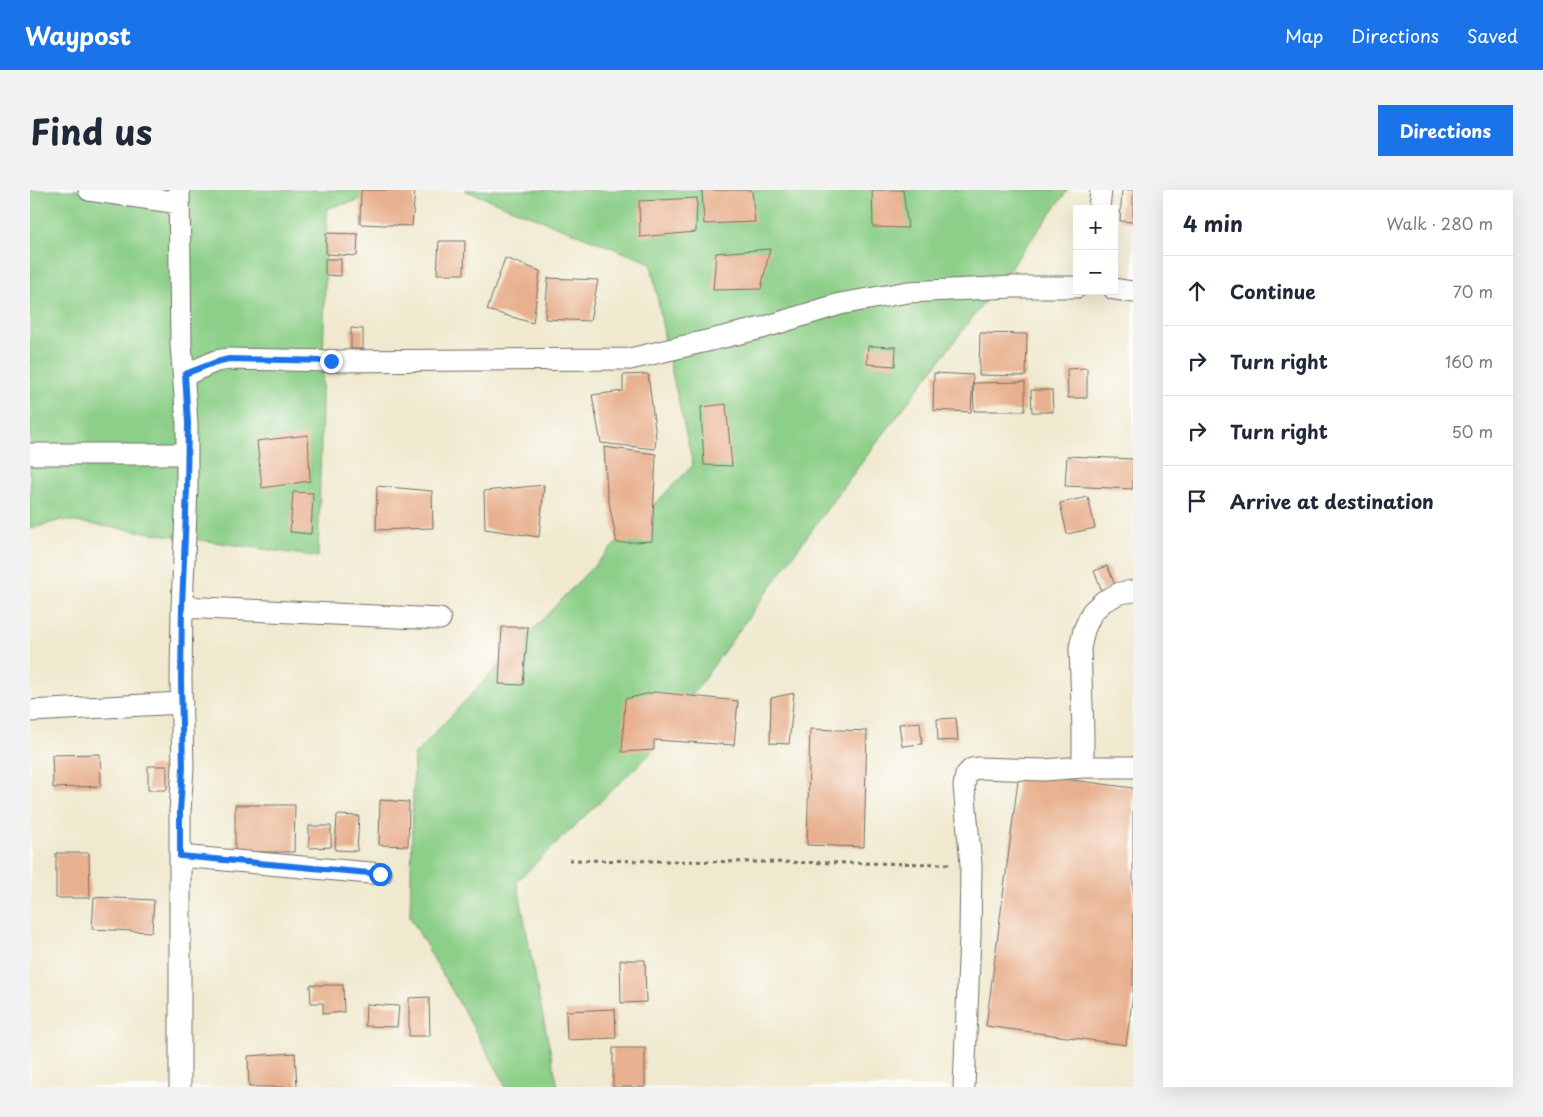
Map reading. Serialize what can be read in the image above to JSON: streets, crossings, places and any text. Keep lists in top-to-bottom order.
{
  "page": {
    "header": "Waypost",
    "nav": ["Map", "Directions", "Saved"],
    "title": "Find us",
    "buttons": "Directions",
    "heading": ["4 min", "Walk · 280 m"],
    "map_buttons": ["+", "−"],
    "list": [
      ["Continue", "70 m"],
      ["Turn right", "160 m"],
      ["Turn right", "50 m"],
      "Arrive at destination"
    ]
  }
}
